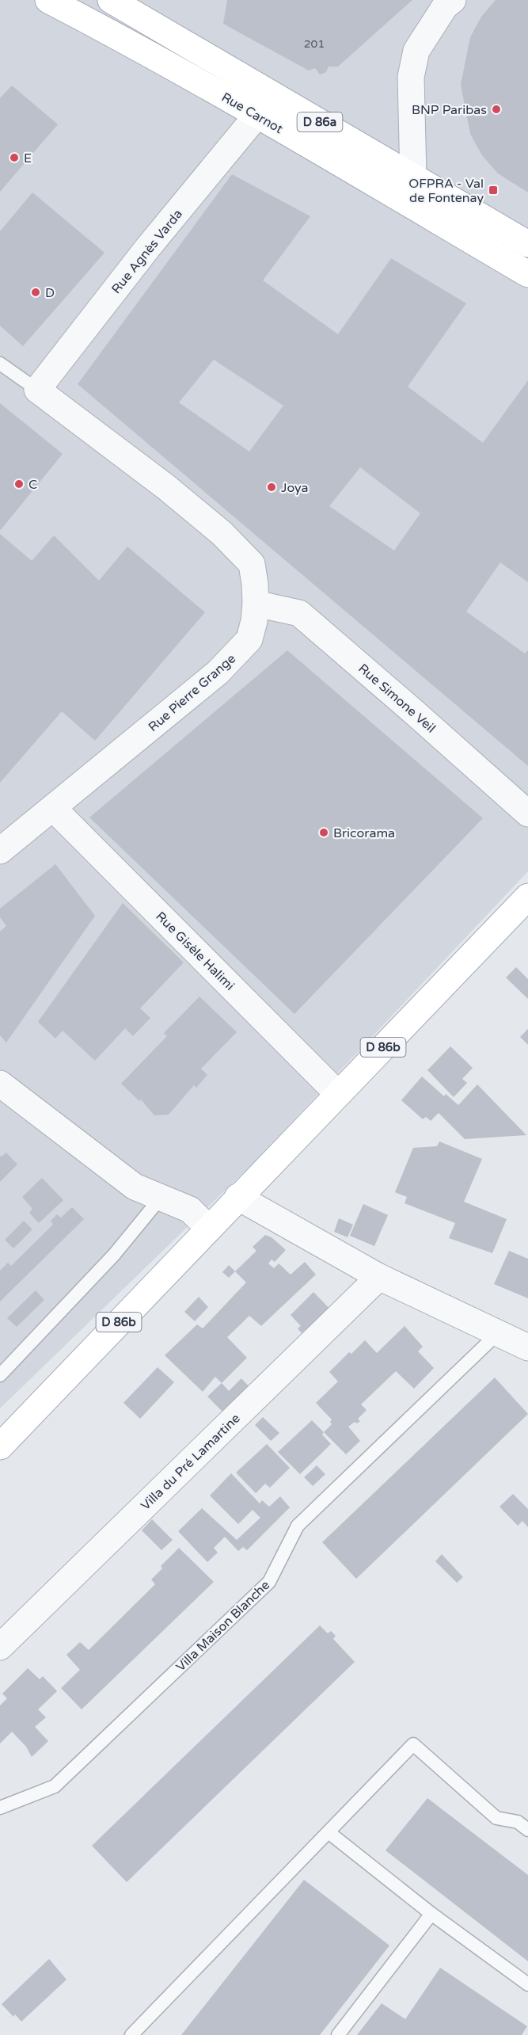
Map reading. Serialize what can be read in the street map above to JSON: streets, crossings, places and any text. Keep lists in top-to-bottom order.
{
  "streets": {
    "main road": ["Rue Carnot", "D 86a", "D 86b"],
    "street": [
      "Rue Agnès Varda",
      "Rue Pierre Grange",
      "Rue Simone Veil",
      "Rue Gisèle Halimi",
      "Villa du Pré Lamartine"
    ],
    "lane": ["Villa Maison Blanche"]
  },
  "crossings": [
    ["Rue Carnot", "Rue Agnès Varda"],
    ["Rue Agnès Varda", "Rue Pierre Grange"],
    ["Rue Pierre Grange", "Rue Simone Veil"],
    ["Rue Pierre Grange", "Rue Gisèle Halimi"],
    ["Rue Gisèle Halimi", "D 86b"]
  ],
  "places": {
    "other": [
      "BNP Paribas",
      "E",
      "D",
      "C",
      "Joya",
      "Bricorama"
    ],
    "transit": ["OFPRA - Val de Fontenay"]
  },
  "house_numbers": ["201"]
}
